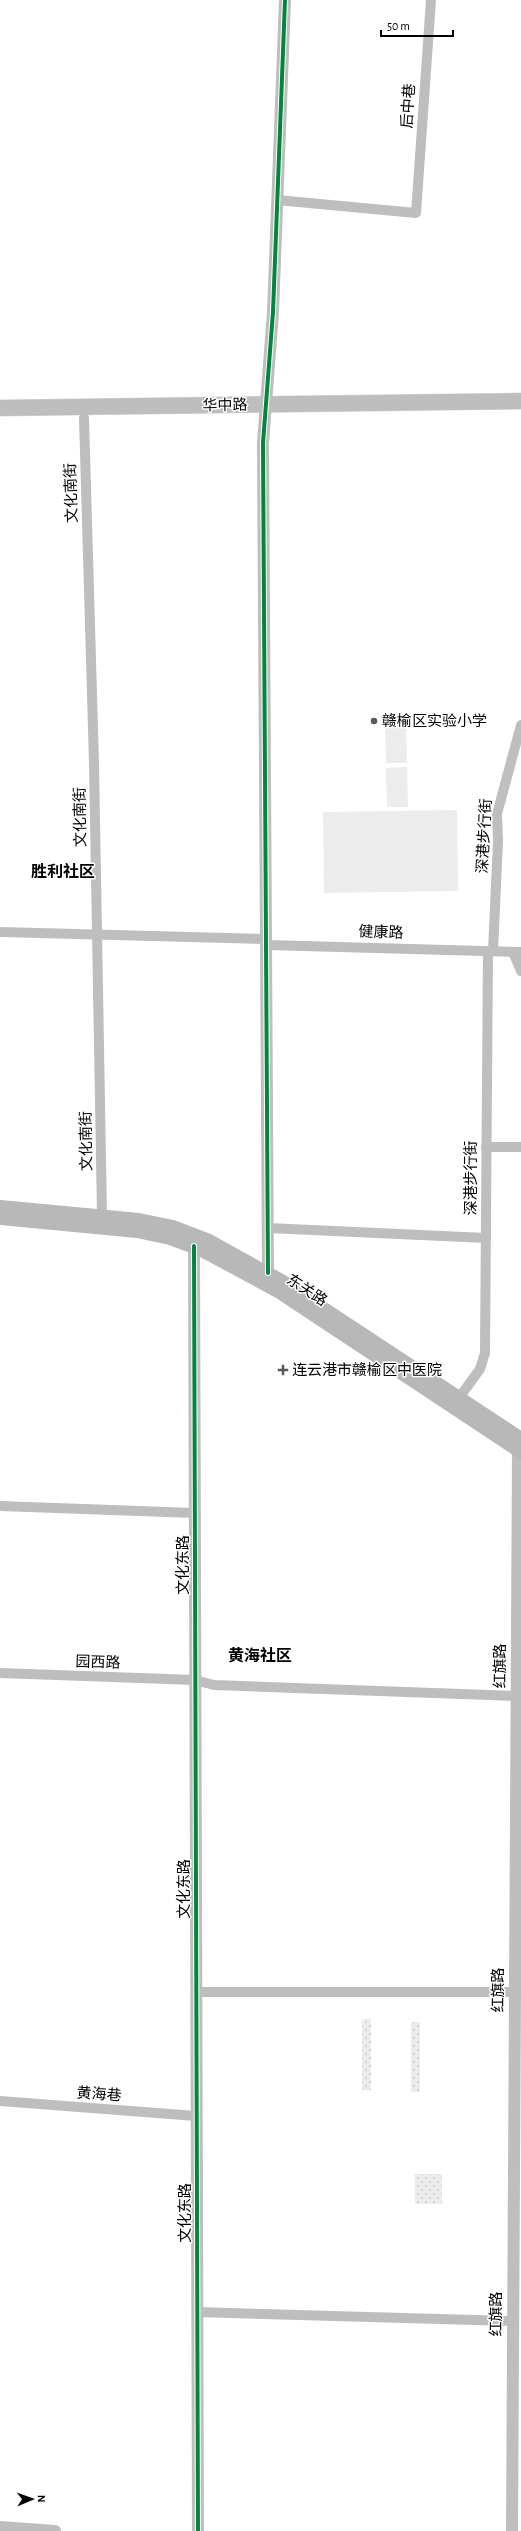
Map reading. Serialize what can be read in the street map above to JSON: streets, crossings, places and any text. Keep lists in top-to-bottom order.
{
  "streets": {
    "main road": ["华中路", "东关路"],
    "street": [
      "后中巷",
      "文化南街",
      "深港步行街",
      "健康路",
      "文化东路",
      "园西路",
      "红旗路",
      "黄海巷"
    ]
  },
  "crossings": [
    ["华中路", "文化南街"],
    ["文化南街", "健康路"],
    ["文化南街", "东关路"],
    ["深港步行街", "健康路"],
    ["深港步行街", "东关路"],
    ["东关路", "文化东路"],
    ["东关路", "红旗路"],
    ["文化东路", "园西路"],
    ["文化东路", "黄海巷"],
    ["园西路", "红旗路"]
  ],
  "districts": ["胜利社区", "黄海社区"],
  "places": {
    "other": ["赣榆区实验小学"],
    "health": ["连云港市赣榆区中医院"]
  },
  "scale_bar": "50 m",
  "north": "right"
}
